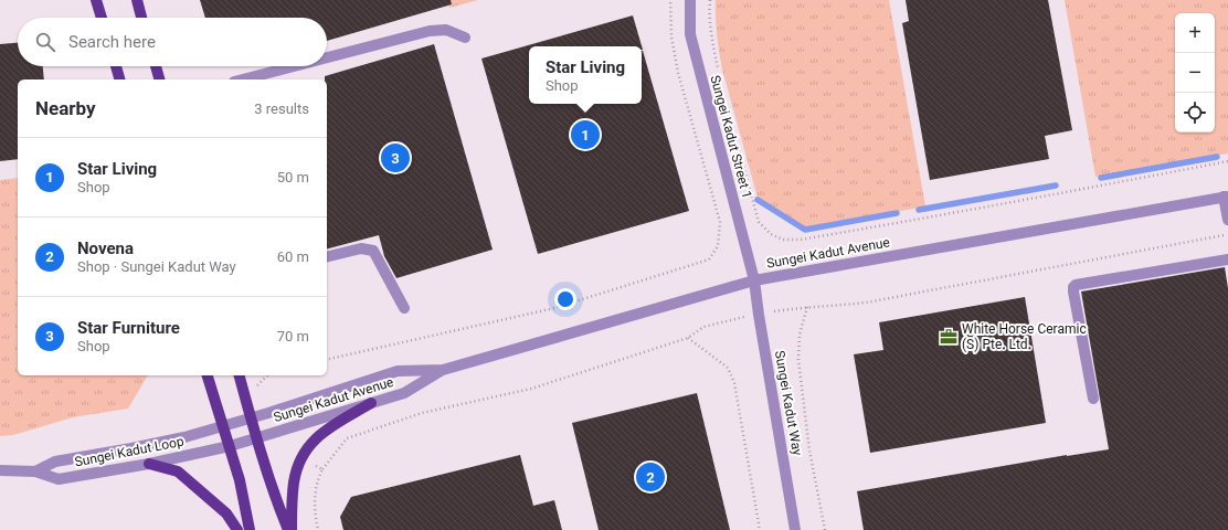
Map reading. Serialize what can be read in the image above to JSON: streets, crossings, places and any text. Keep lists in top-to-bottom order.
{
  "streets": {
    "street": [
      "Sungei Kadut Street 1",
      "Sungei Kadut Avenue",
      "Sungei Kadut Way",
      "Sungei Kadut Loop"
    ]
  },
  "crossings": [
    ["Sungei Kadut Street 1", "Sungei Kadut Avenue"],
    ["Sungei Kadut Street 1", "Sungei Kadut Way"],
    ["Sungei Kadut Avenue", "Sungei Kadut Way"],
    ["Sungei Kadut Avenue", "Sungei Kadut Loop"]
  ],
  "places": {
    "office": ["White Horse Ceramic (S) Pte. Ltd."]
  },
  "page": {
    "map_buttons": ["+", "−"],
    "search": "Search here",
    "popup": ["Star Living", "Shop"],
    "heading": ["Nearby", "3 results"],
    "pins": ["1", "3", "2"],
    "list": [
      {
        "mark": "1",
        "name": "Star Living",
        "note": "Shop",
        "value": "50 m"
      },
      {
        "mark": "2",
        "name": "Novena",
        "note": "Shop · Sungei Kadut Way",
        "value": "60 m"
      },
      {
        "mark": "3",
        "name": "Star Furniture",
        "note": "Shop",
        "value": "70 m"
      }
    ]
  }
}
